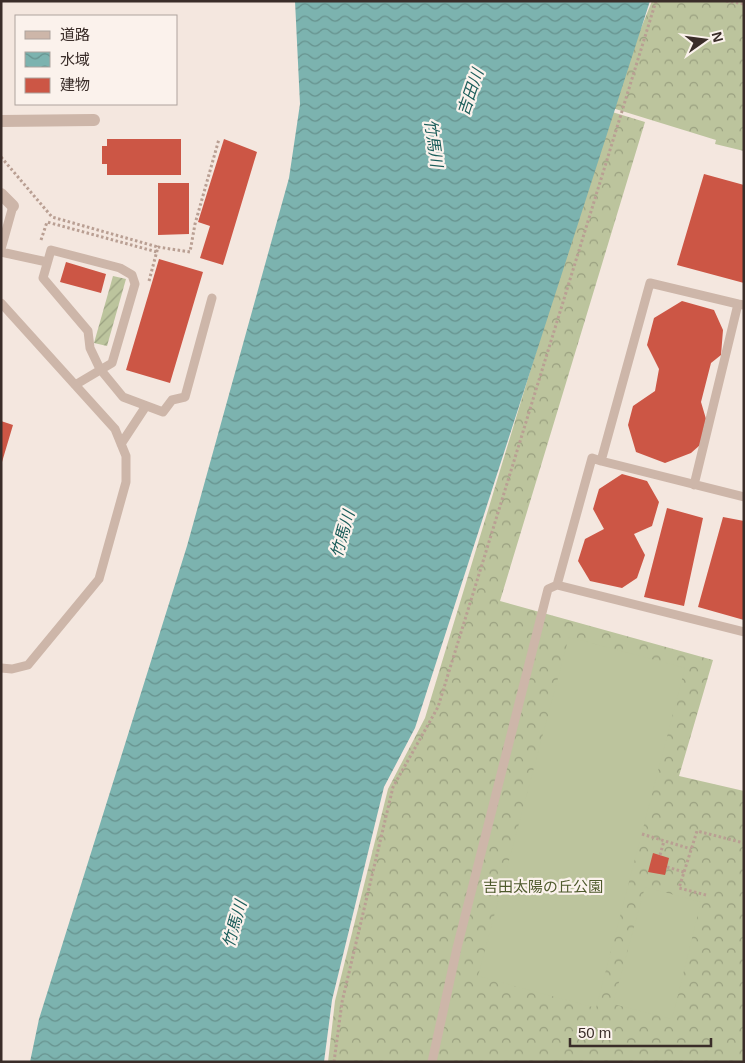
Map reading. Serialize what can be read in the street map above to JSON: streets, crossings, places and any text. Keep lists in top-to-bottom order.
{
  "water": ["吉田川", "竹馬川"],
  "parks": ["吉田太陽の丘公園"],
  "legend": ["道路", "水域", "建物"],
  "scale_bar": "50 m",
  "north": "right"
}
